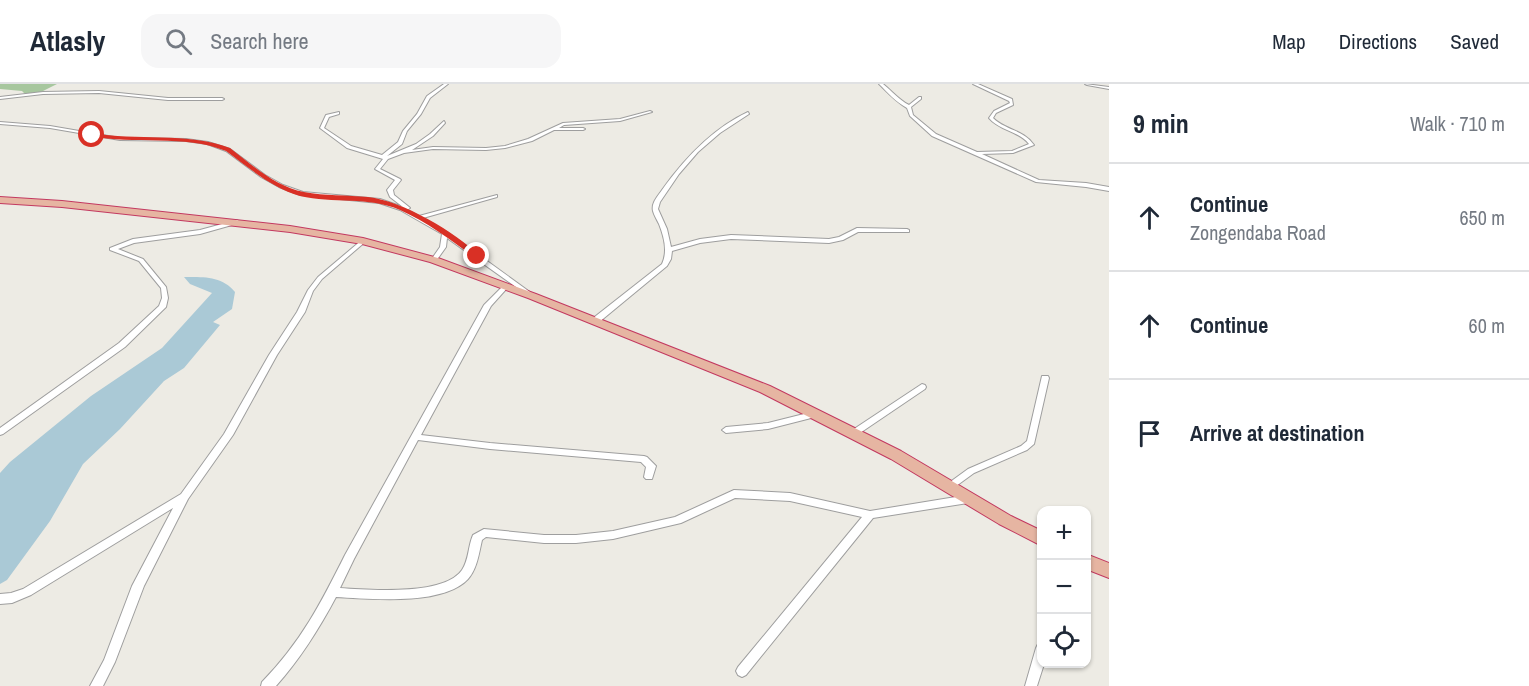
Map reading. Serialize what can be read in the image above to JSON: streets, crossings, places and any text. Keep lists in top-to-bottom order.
{
  "page": {
    "header": "Atlasly",
    "search": "Search here",
    "nav": ["Map", "Directions", "Saved"],
    "heading": ["9 min", "Walk · 710 m"],
    "list": [
      ["Continue", "Zongendaba Road", "650 m"],
      ["Continue", "60 m"],
      "Arrive at destination"
    ],
    "map_buttons": ["+", "−"]
  }
}
